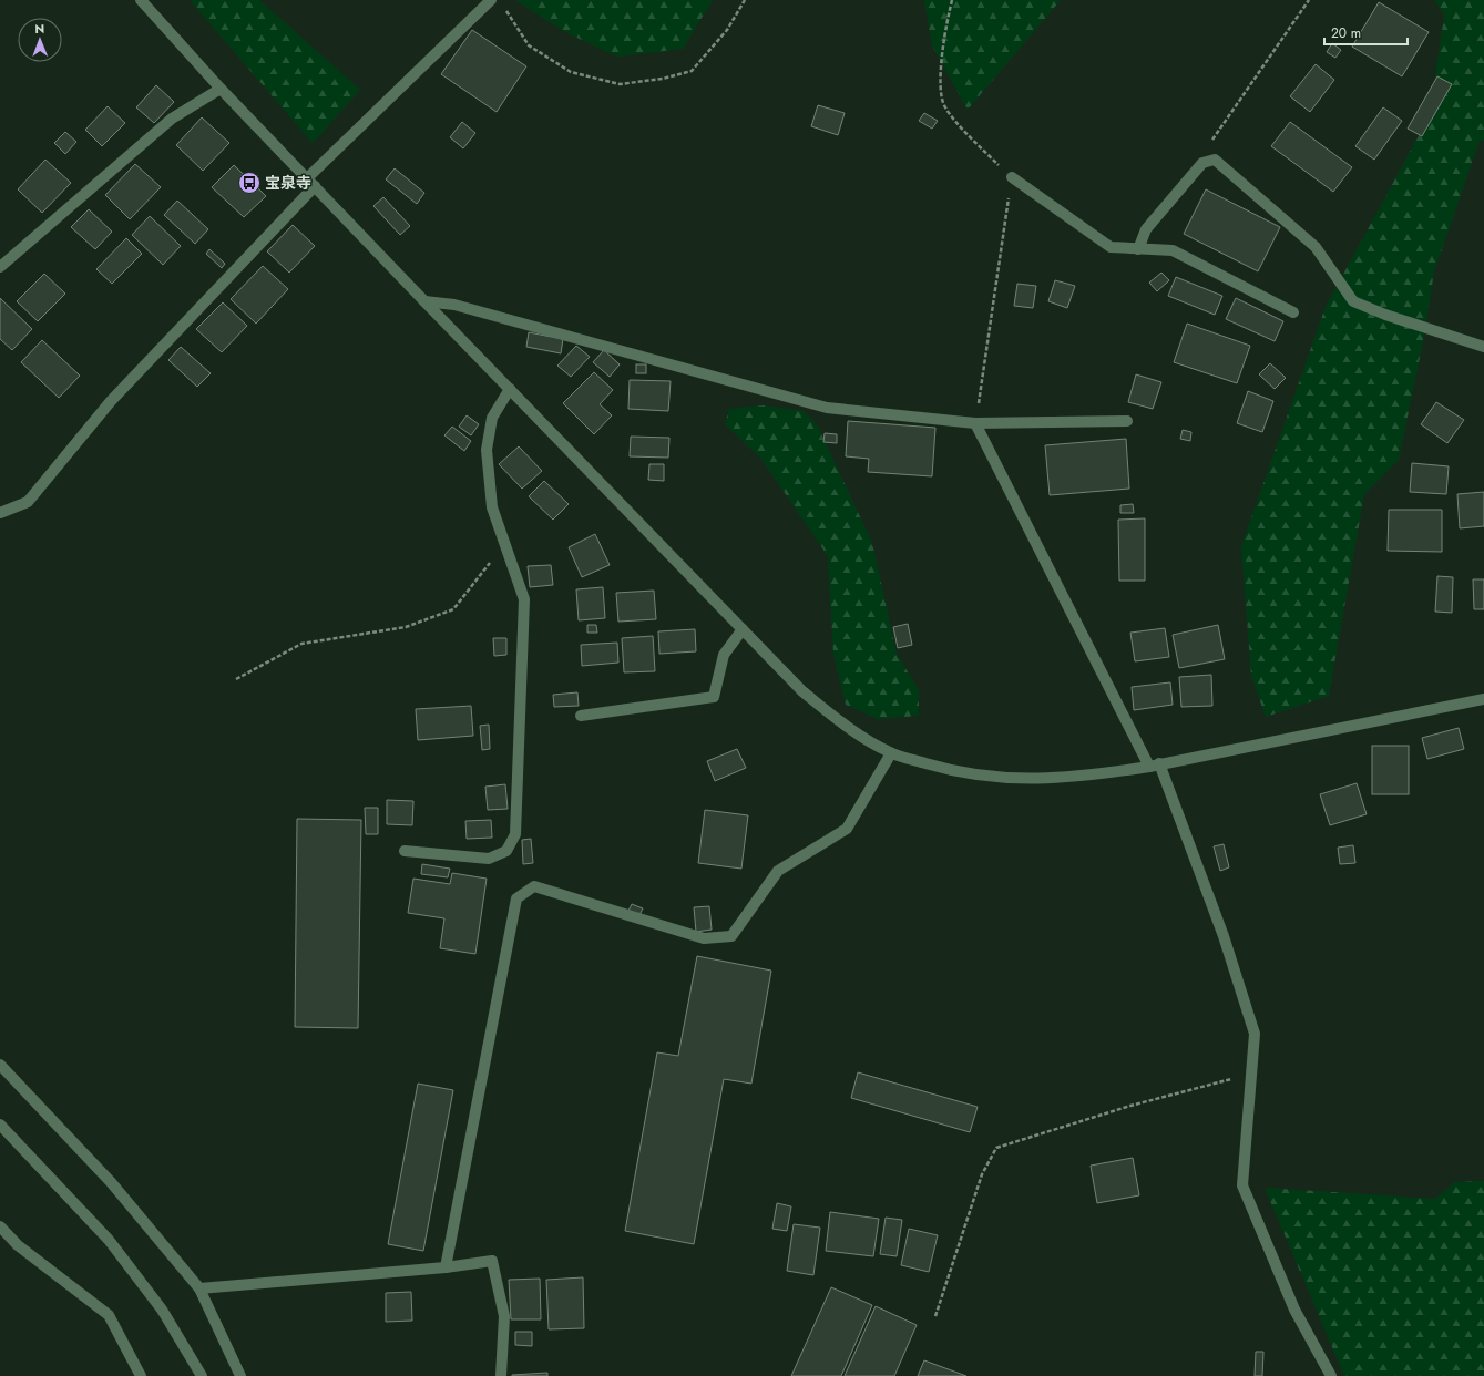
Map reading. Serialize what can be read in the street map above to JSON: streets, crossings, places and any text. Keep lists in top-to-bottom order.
{
  "places": {
    "bus stop": ["宝泉寺"]
  },
  "scale_bar": "20 m",
  "north": "top"
}
